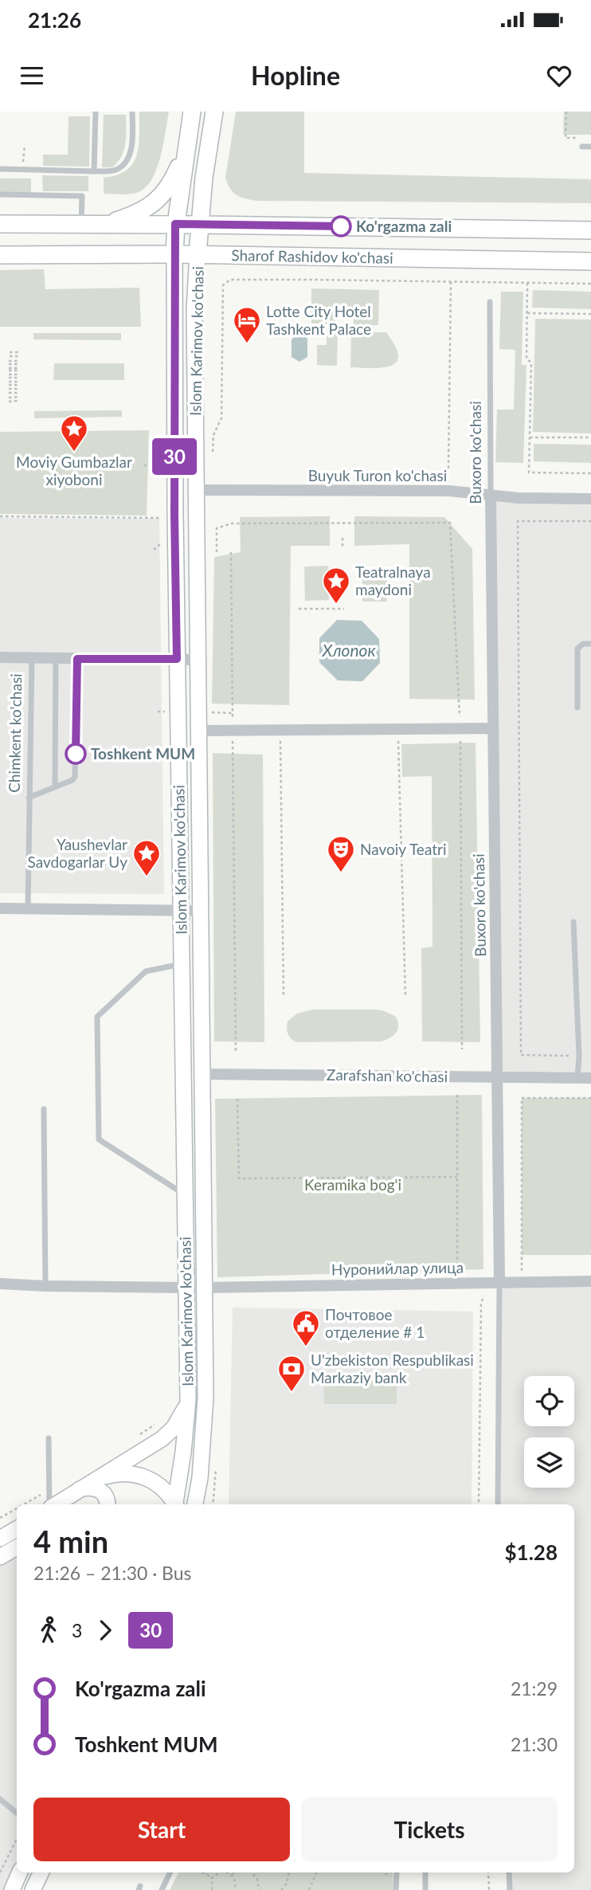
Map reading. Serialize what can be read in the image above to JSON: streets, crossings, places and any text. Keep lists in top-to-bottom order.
{
  "streets": {
    "main road": ["Sharof Rashidov ko'chasi", "Islom Karimov ko'chasi", "Zarafshan ko'chasi"],
    "street": [
      "Buxoro ko'chasi",
      "Buyuk Turon ko'chasi",
      "Chimkent ko'chasi",
      "Нуронийлар улица"
    ]
  },
  "crossings": [
    ["Sharof Rashidov ko'chasi", "Islom Karimov ko'chasi"],
    ["Islom Karimov ko'chasi", "Buyuk Turon ko'chasi"],
    ["Islom Karimov ko'chasi", "Chimkent ko'chasi"],
    ["Islom Karimov ko'chasi", "Zarafshan ko'chasi"],
    ["Islom Karimov ko'chasi", "Нуронийлар улица"],
    ["Buxoro ko'chasi", "Buyuk Turon ko'chasi"],
    ["Buxoro ko'chasi", "Zarafshan ko'chasi"],
    ["Buxoro ko'chasi", "Нуронийлар улица"]
  ],
  "water": ["Хлопок"],
  "parks": ["Keramika bog'i"],
  "places": {
    "other": ["Ko'rgazma zali", "Toshkent MUM"],
    "hotel": ["Lotte City Hotel Tashkent Palace"],
    "place": ["Moviy Gumbazlar xiyoboni", "Teatralnaya maydoni", "Yaushevlar Savdogarlar Uy"],
    "theatre": ["Navoiy Teatri"],
    "public building": ["Почтовое отделение # 1"],
    "bank": ["U'zbekiston Respublikasi Markaziy bank"]
  },
  "lines": ["bus line 30"],
  "page": {
    "status": "21:26",
    "header": "Hopline",
    "on_map": "30",
    "heading": ["4 min", "21:26 – 21:30 · Bus", "$1.28"],
    "legs": ["3", "30"],
    "list": [
      {
        "name": "Ko'rgazma zali",
        "value": "21:29"
      },
      {
        "name": "Toshkent MUM",
        "value": "21:30"
      }
    ],
    "buttons": ["Start", "Tickets"]
  }
}
